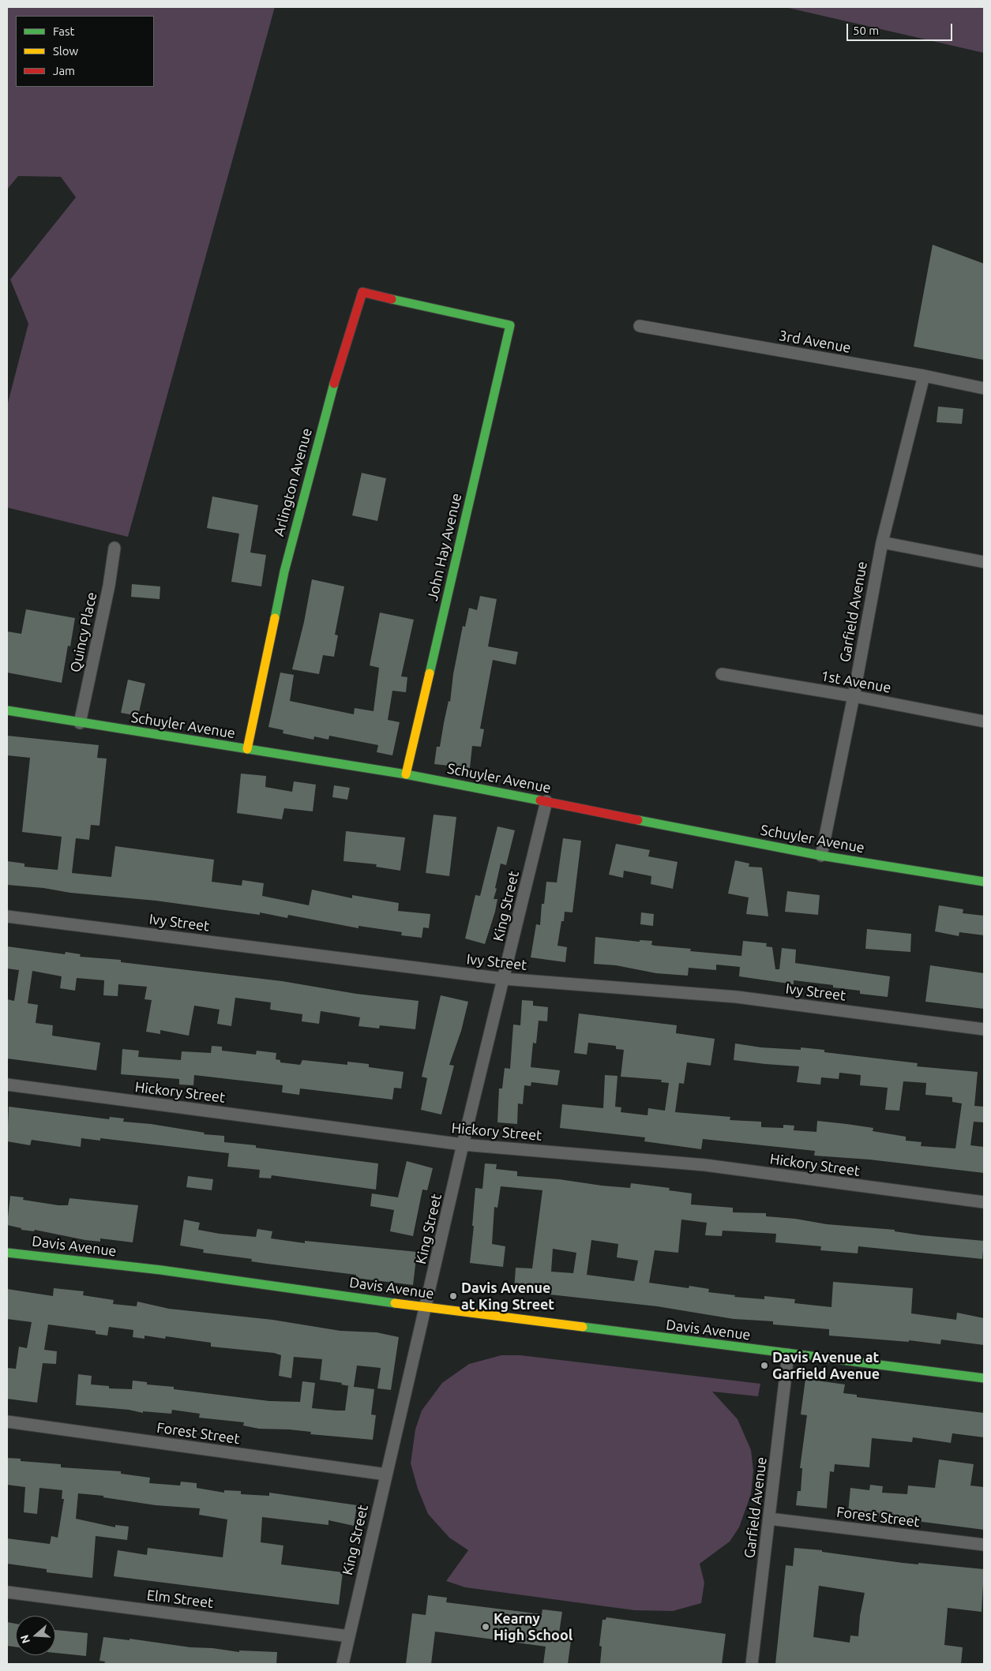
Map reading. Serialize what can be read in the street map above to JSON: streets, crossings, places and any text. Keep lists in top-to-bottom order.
{
  "streets": {
    "street": [
      "3rd Avenue",
      "Arlington Avenue",
      "John Hay Avenue",
      "Garfield Avenue",
      "Quincy Place",
      "1st Avenue",
      "Schuyler Avenue",
      "King Street",
      "Ivy Street",
      "Hickory Street",
      "Davis Avenue",
      "Forest Street",
      "Elm Street"
    ]
  },
  "crossings": [
    ["3rd Avenue", "Garfield Avenue"],
    ["Arlington Avenue", "John Hay Avenue"],
    ["Arlington Avenue", "Schuyler Avenue"],
    ["John Hay Avenue", "Schuyler Avenue"],
    ["Garfield Avenue", "1st Avenue"],
    ["Garfield Avenue", "Schuyler Avenue"],
    ["Garfield Avenue", "Davis Avenue"],
    ["Garfield Avenue", "Forest Street"],
    ["Quincy Place", "Schuyler Avenue"],
    ["Schuyler Avenue", "King Street"],
    ["King Street", "Ivy Street"],
    ["King Street", "Hickory Street"],
    ["King Street", "Davis Avenue"],
    ["King Street", "Forest Street"],
    ["King Street", "Elm Street"]
  ],
  "places": ["Davis Avenue at King Street", "Davis Avenue at Garfield Avenue", "Kearny High School"],
  "legend": ["Fast", "Slow", "Jam"],
  "scale_bar": "50 m",
  "north": "left"
}
